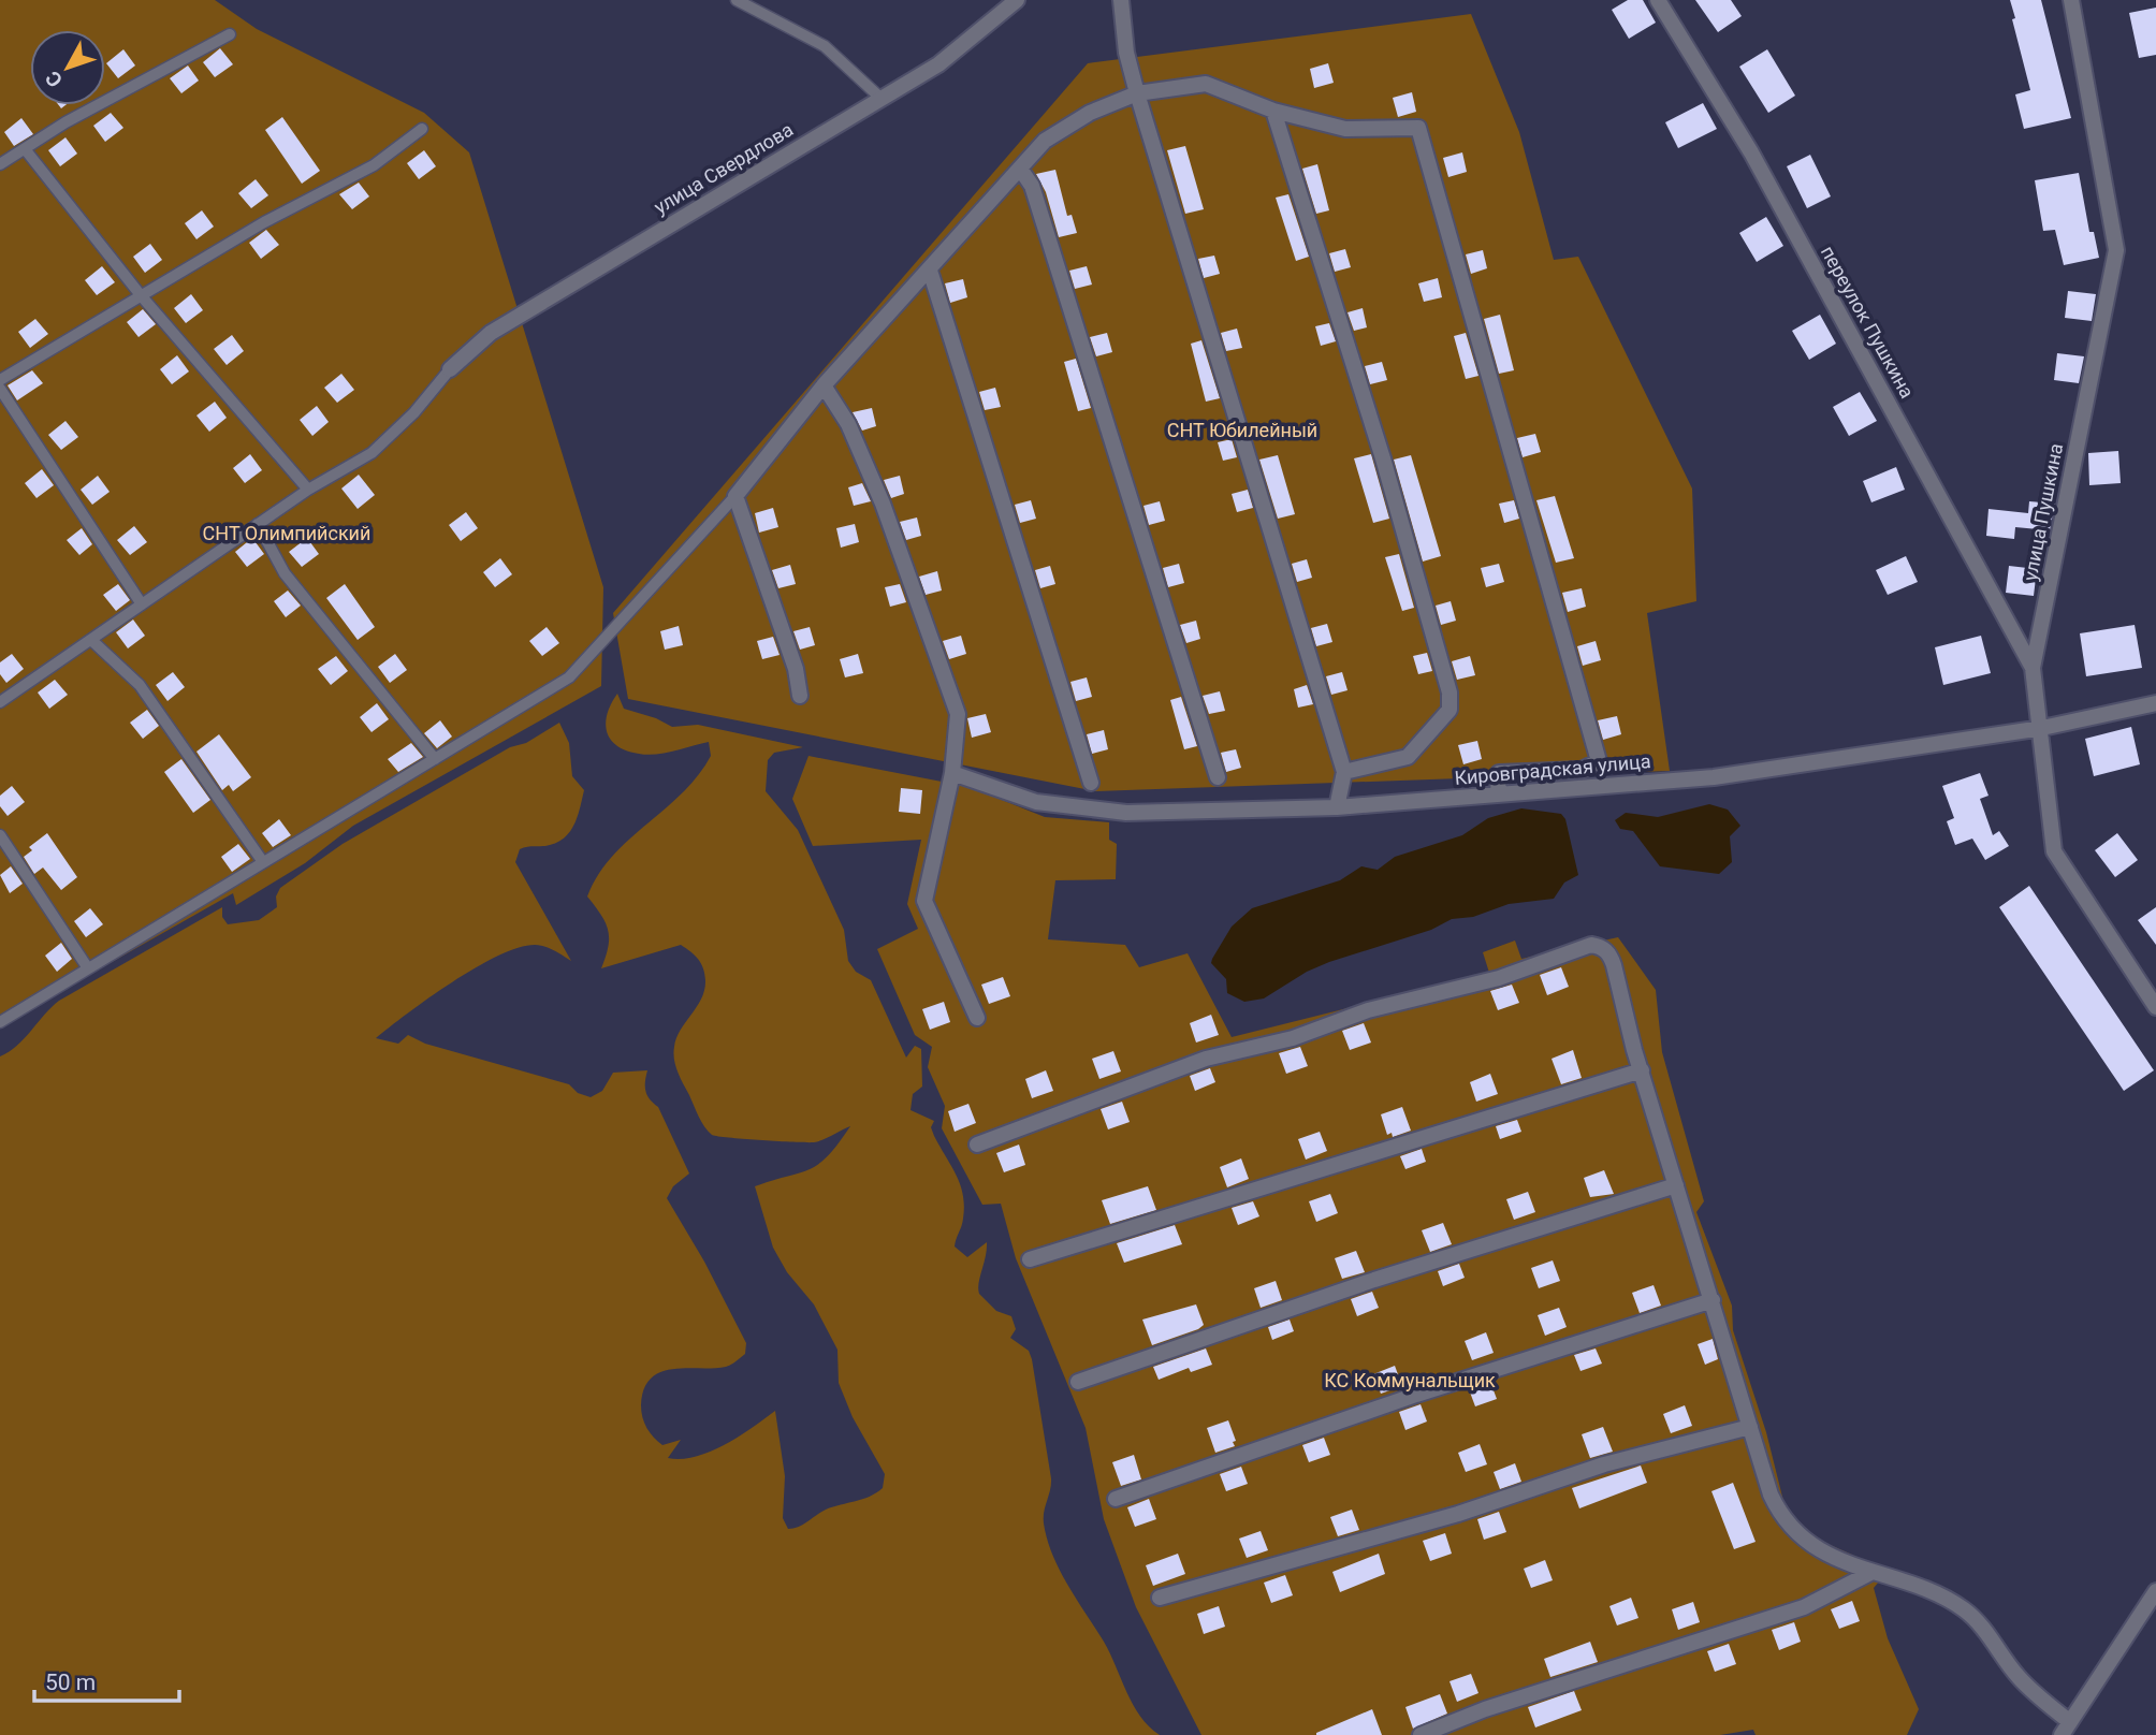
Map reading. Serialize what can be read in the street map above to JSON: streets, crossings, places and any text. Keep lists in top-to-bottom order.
{
  "streets": {
    "street": [
      "улица Свердлова",
      "переулок Пушкина",
      "улица Пушкина",
      "Кировградская улица"
    ]
  },
  "crossings": [
    ["переулок Пушкина", "улица Пушкина"],
    ["улица Пушкина", "Кировградская улица"]
  ],
  "parks": ["СНТ Юбилейный", "СНТ Олимпийский", "КС Коммунальщик"],
  "scale_bar": "50 m",
  "north": "bottom left"
}
